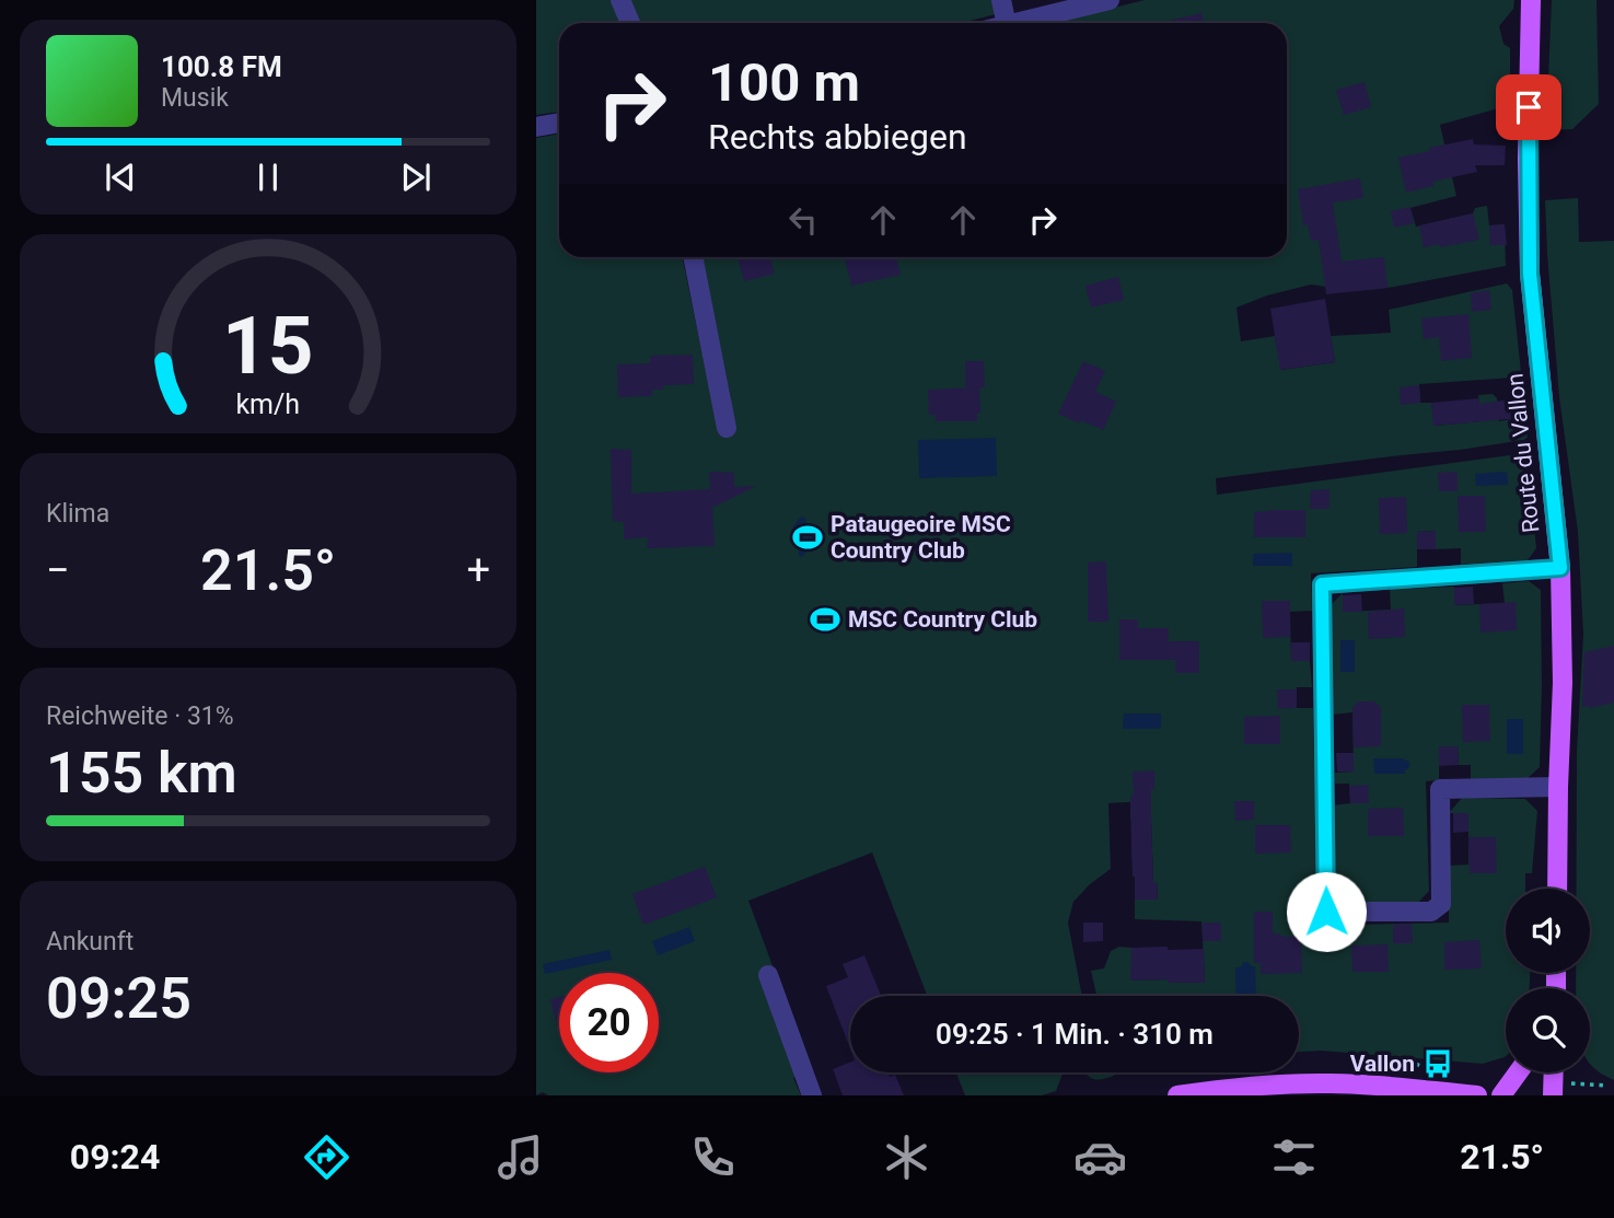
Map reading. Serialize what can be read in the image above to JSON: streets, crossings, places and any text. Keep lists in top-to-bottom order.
{
  "streets": {
    "main road": ["Route du Vallon"]
  },
  "places": {
    "sports": ["Pataugeoire MSC Country Club", "MSC Country Club"],
    "bus stop": ["Vallon"]
  },
  "page": {
    "turn": ["100 m", "Rechts abbiegen"],
    "song": ["100.8 FM", "Musik"],
    "tile": [
      "Klima",
      ["Reichweite · 31%", "155 km"],
      ["Ankunft", "09:25"]
    ],
    "heat": ["−", "21.5°", "+"],
    "limit": "20",
    "trip": "09:25 · 1 Min. · 310 m",
    "tabs": ["09:24", "21.5°"],
    "gauge": ["15", "km/h"]
  }
}
